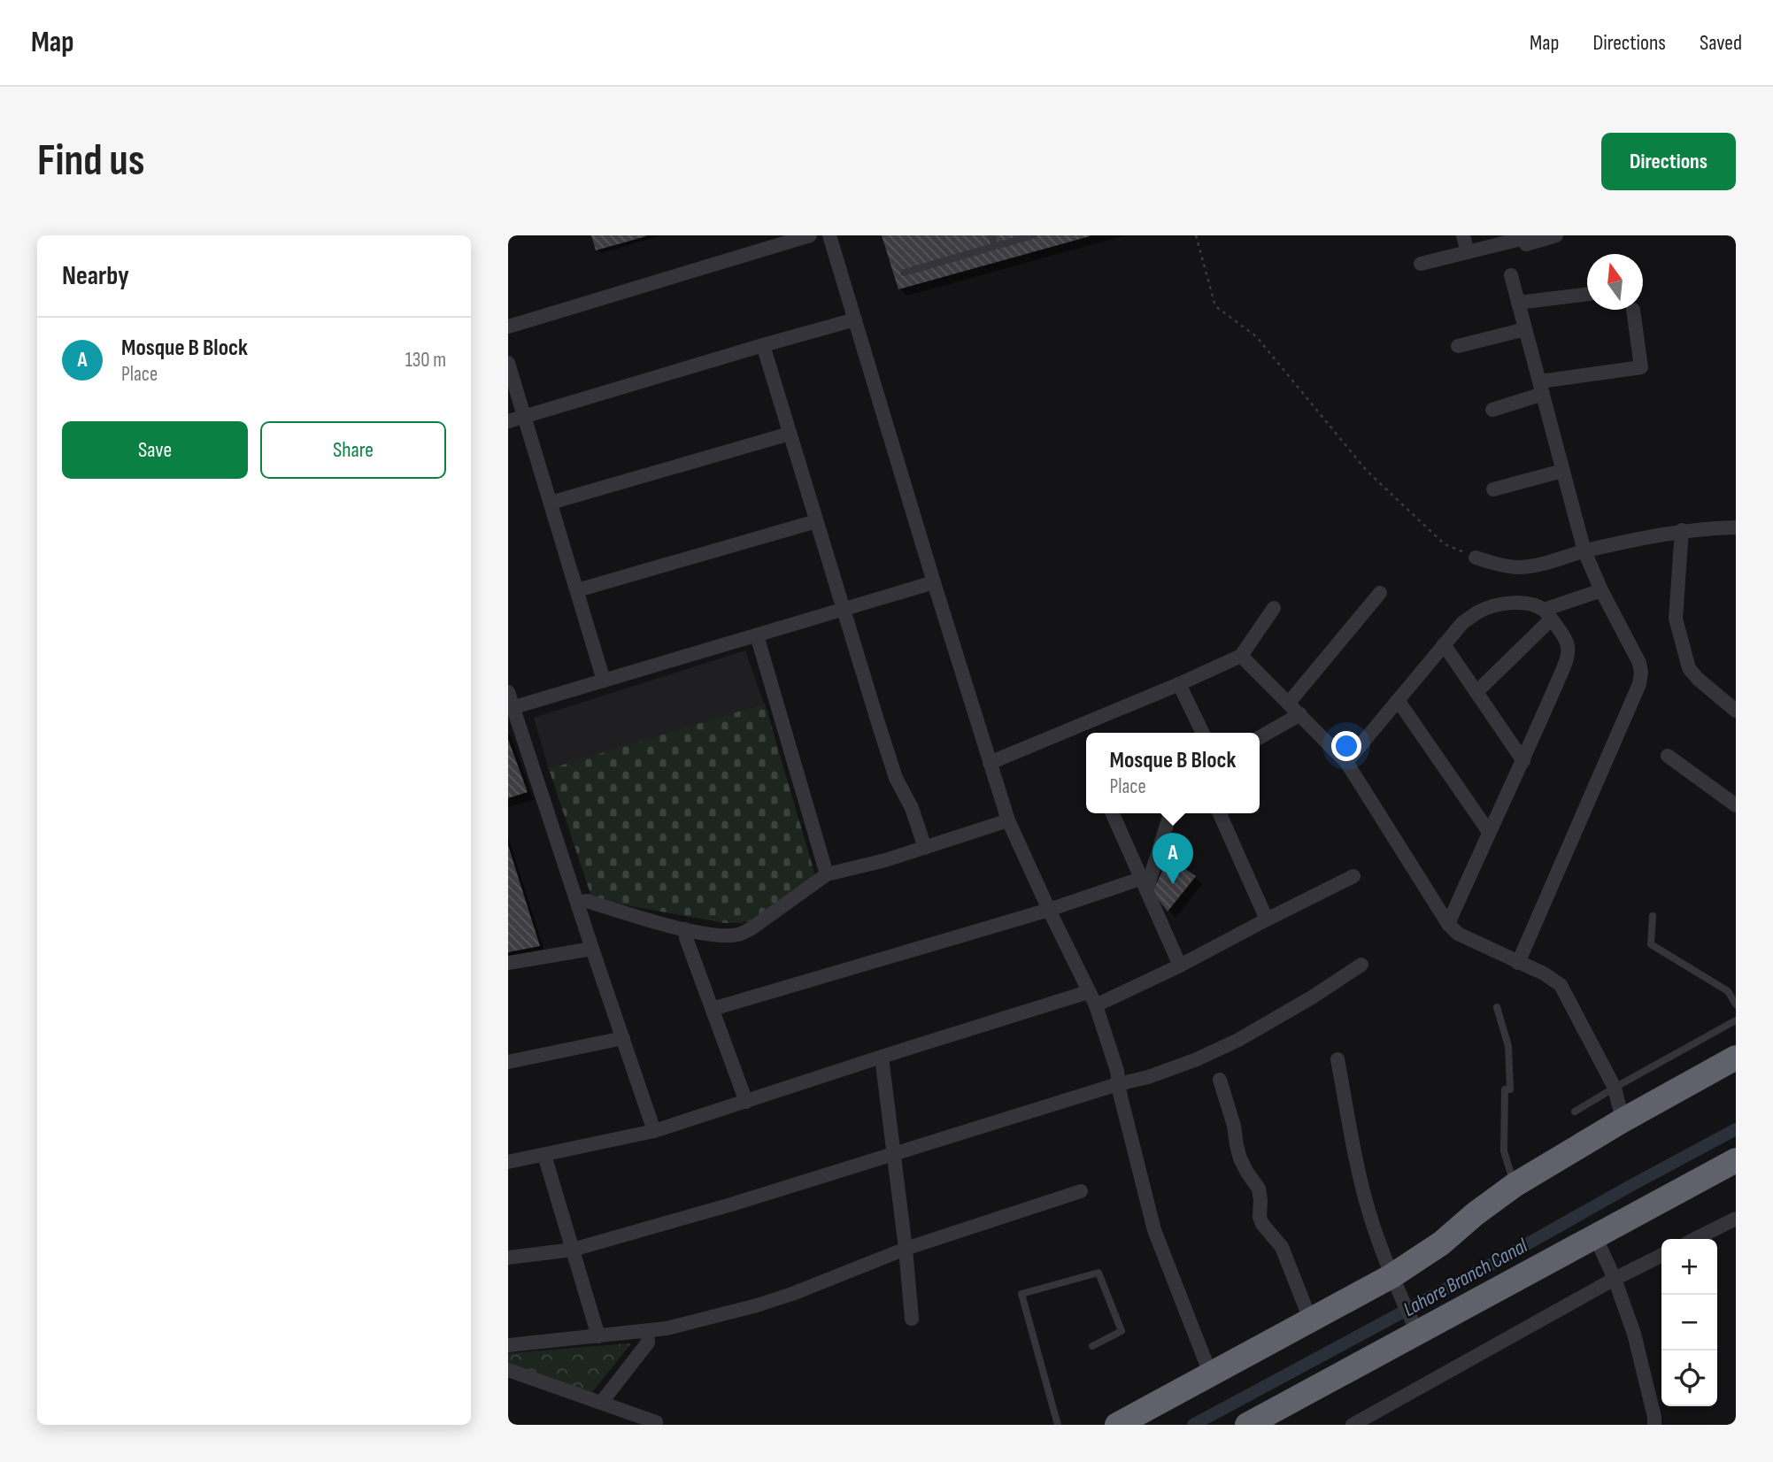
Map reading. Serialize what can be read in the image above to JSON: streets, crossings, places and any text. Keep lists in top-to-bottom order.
{
  "water": ["Lahore Branch Canal"],
  "north": "top",
  "page": {
    "header": "Map",
    "nav": ["Map", "Directions", "Saved"],
    "buttons": [
      "Directions",
      ["Save", "Share"]
    ],
    "title": "Find us",
    "heading": "Nearby",
    "list": [
      {
        "mark": "A",
        "name": "Mosque B Block",
        "note": "Place",
        "value": "130 m"
      }
    ],
    "popup": ["Mosque B Block", "Place"],
    "pins": "A",
    "map_buttons": ["+", "−"]
  }
}
